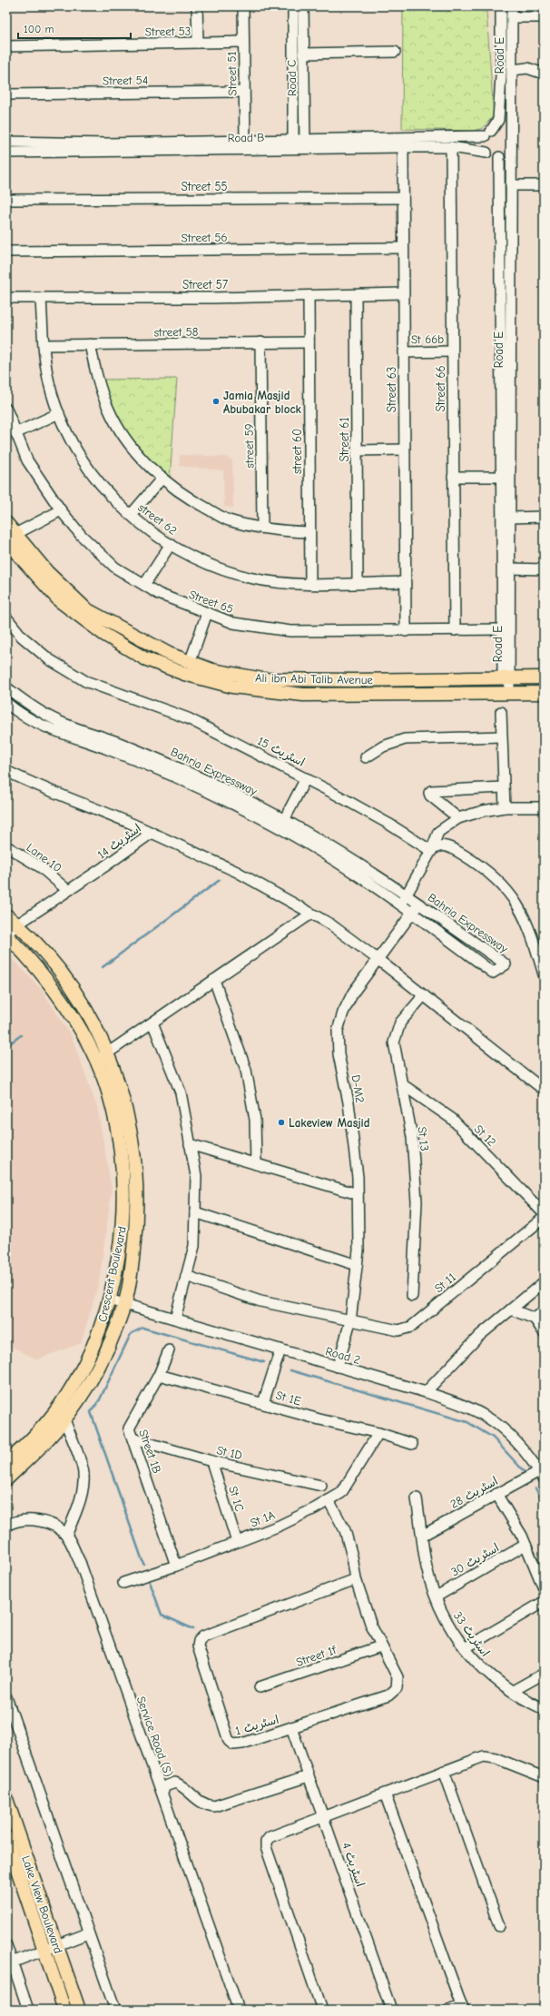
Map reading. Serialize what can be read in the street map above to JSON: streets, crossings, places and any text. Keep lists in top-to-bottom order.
{
  "streets": {
    "main road": ["Ali ibn Abi Talib Avenue", "Crescent Boulevard", "Lake View Boulevard"],
    "street": [
      "Street 53",
      "Road E",
      "Street 51",
      "Road C",
      "Street 54",
      "Road B",
      "Street 55",
      "Street 56",
      "Street 57",
      "street 58",
      "St 66b",
      "Street 66",
      "Street 63",
      "Street 61",
      "street 59",
      "street 60",
      "street 62",
      "Street 65",
      "اسٹریٹ 15",
      "Bahria Expressway",
      "اسٹریٹ 14",
      "Lane 10",
      "D-M2",
      "St 12",
      "St 13",
      "St 11",
      "Road 2",
      "St 1E",
      "Street 1B",
      "St 1D",
      "اسٹریٹ 28",
      "St 1C",
      "St 1A",
      "اسٹریٹ 30",
      "اسٹریٹ 33",
      "Street 1f",
      "اسٹریٹ 1",
      "Service Road (S)",
      "اسٹریٹ 4"
    ]
  },
  "crossings": [
    ["Street 53", "Street 51"],
    ["Road E", "Road B"],
    ["Road E", "Street 65"],
    ["Road E", "Ali ibn Abi Talib Avenue"],
    ["Street 51", "Street 54"],
    ["Street 51", "Road B"],
    ["Road C", "Road B"],
    ["Road B", "Street 66"],
    ["Road B", "Street 63"],
    ["Street 55", "Street 63"],
    ["Street 56", "Street 63"],
    ["Street 57", "Street 63"],
    ["Street 57", "Street 61"],
    ["Street 57", "street 60"],
    ["Street 57", "street 62"],
    ["street 58", "street 59"],
    ["street 58", "street 60"],
    ["street 58", "street 62"],
    ["St 66b", "Street 66"],
    ["St 66b", "Street 63"],
    ["Street 66", "Street 65"],
    ["Street 63", "street 62"],
    ["Street 63", "Street 65"],
    ["Street 61", "street 62"],
    ["street 60", "street 62"],
    ["Bahria Expressway", "D-M2"],
    ["اسٹریٹ 14", "Lane 10"],
    ["اسٹریٹ 14", "Crescent Boulevard"],
    ["D-M2", "St 11"],
    ["D-M2", "Road 2"],
    ["St 12", "St 13"],
    ["Crescent Boulevard", "Road 2"],
    ["Road 2", "اسٹریٹ 28"],
    ["St 1E", "Street 1B"],
    ["St 1E", "St 1A"],
    ["Street 1B", "St 1D"],
    ["Street 1B", "St 1A"],
    ["St 1D", "St 1C"],
    ["اسٹریٹ 28", "اسٹریٹ 33"],
    ["St 1C", "St 1A"],
    ["St 1A", "اسٹریٹ 1"],
    ["اسٹریٹ 30", "اسٹریٹ 33"],
    ["Street 1f", "اسٹریٹ 1"],
    ["اسٹریٹ 1", "اسٹریٹ 4"]
  ],
  "places": ["Jamia Masjid Abubakar block", "Lakeview Masjid"],
  "scale_bar": "100 m"
}
